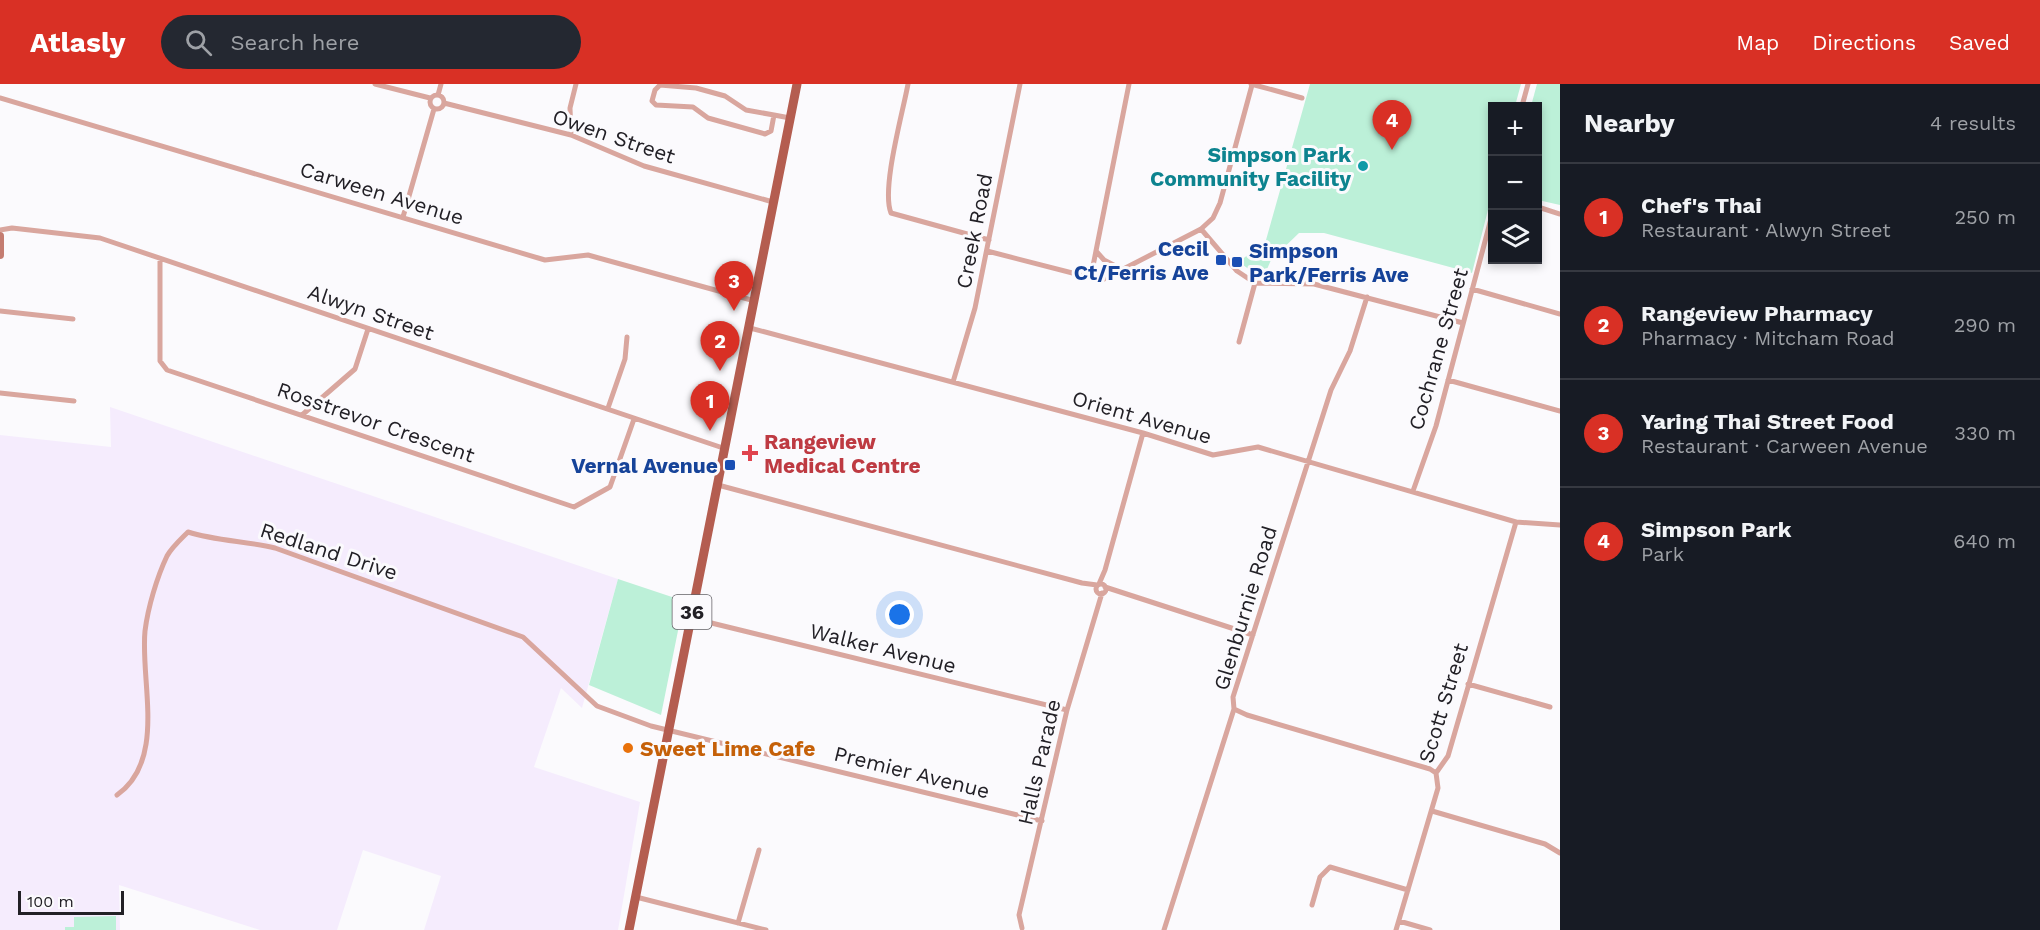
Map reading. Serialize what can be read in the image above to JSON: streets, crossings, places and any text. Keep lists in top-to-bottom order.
{
  "streets": {
    "main road": ["36"],
    "street": [
      "Owen Street",
      "Carween Avenue",
      "Creek Road",
      "Alwyn Street",
      "Cochrane Street",
      "Orient Avenue",
      "Rosstrevor Crescent",
      "Redland Drive",
      "Glenburnie Road",
      "Walker Avenue",
      "Scott Street",
      "Halls Parade",
      "Premier Avenue"
    ]
  },
  "crossings": [
    ["Owen Street", "36"],
    ["Carween Avenue", "36"],
    ["Creek Road", "Orient Avenue"],
    ["Alwyn Street", "Rosstrevor Crescent"],
    ["Alwyn Street", "36"],
    ["Cochrane Street", "Orient Avenue"],
    ["Orient Avenue", "Glenburnie Road"],
    ["Orient Avenue", "36"],
    ["Orient Avenue", "Scott Street"],
    ["Orient Avenue", "Halls Parade"],
    ["Redland Drive", "36"],
    ["Redland Drive", "Premier Avenue"],
    ["36", "Walker Avenue"],
    ["36", "Premier Avenue"],
    ["Walker Avenue", "Halls Parade"],
    ["Halls Parade", "Premier Avenue"]
  ],
  "places": {
    "other": ["Simpson Park Community Facility", "Sweet Lime Cafe"],
    "transit": ["Cecil Ct/Ferris Ave", "Simpson Park/Ferris Ave", "Vernal Avenue"],
    "health": ["Rangeview Medical Centre"]
  },
  "scale_bar": "100 m",
  "page": {
    "header": "Atlasly",
    "search": "Search here",
    "nav": ["Map", "Directions", "Saved"],
    "heading": ["Nearby", "4 results"],
    "pins": [
      "4",
      "3",
      "2",
      "1"
    ],
    "map_buttons": ["+", "−"],
    "list": [
      {
        "mark": "1",
        "name": "Chef's Thai",
        "note": "Restaurant · Alwyn Street",
        "value": "250 m"
      },
      {
        "mark": "2",
        "name": "Rangeview Pharmacy",
        "note": "Pharmacy · Mitcham Road",
        "value": "290 m"
      },
      {
        "mark": "3",
        "name": "Yaring Thai Street Food",
        "note": "Restaurant · Carween Avenue",
        "value": "330 m"
      },
      {
        "mark": "4",
        "name": "Simpson Park",
        "note": "Park",
        "value": "640 m"
      }
    ],
    "scale": "100 m"
  }
}
